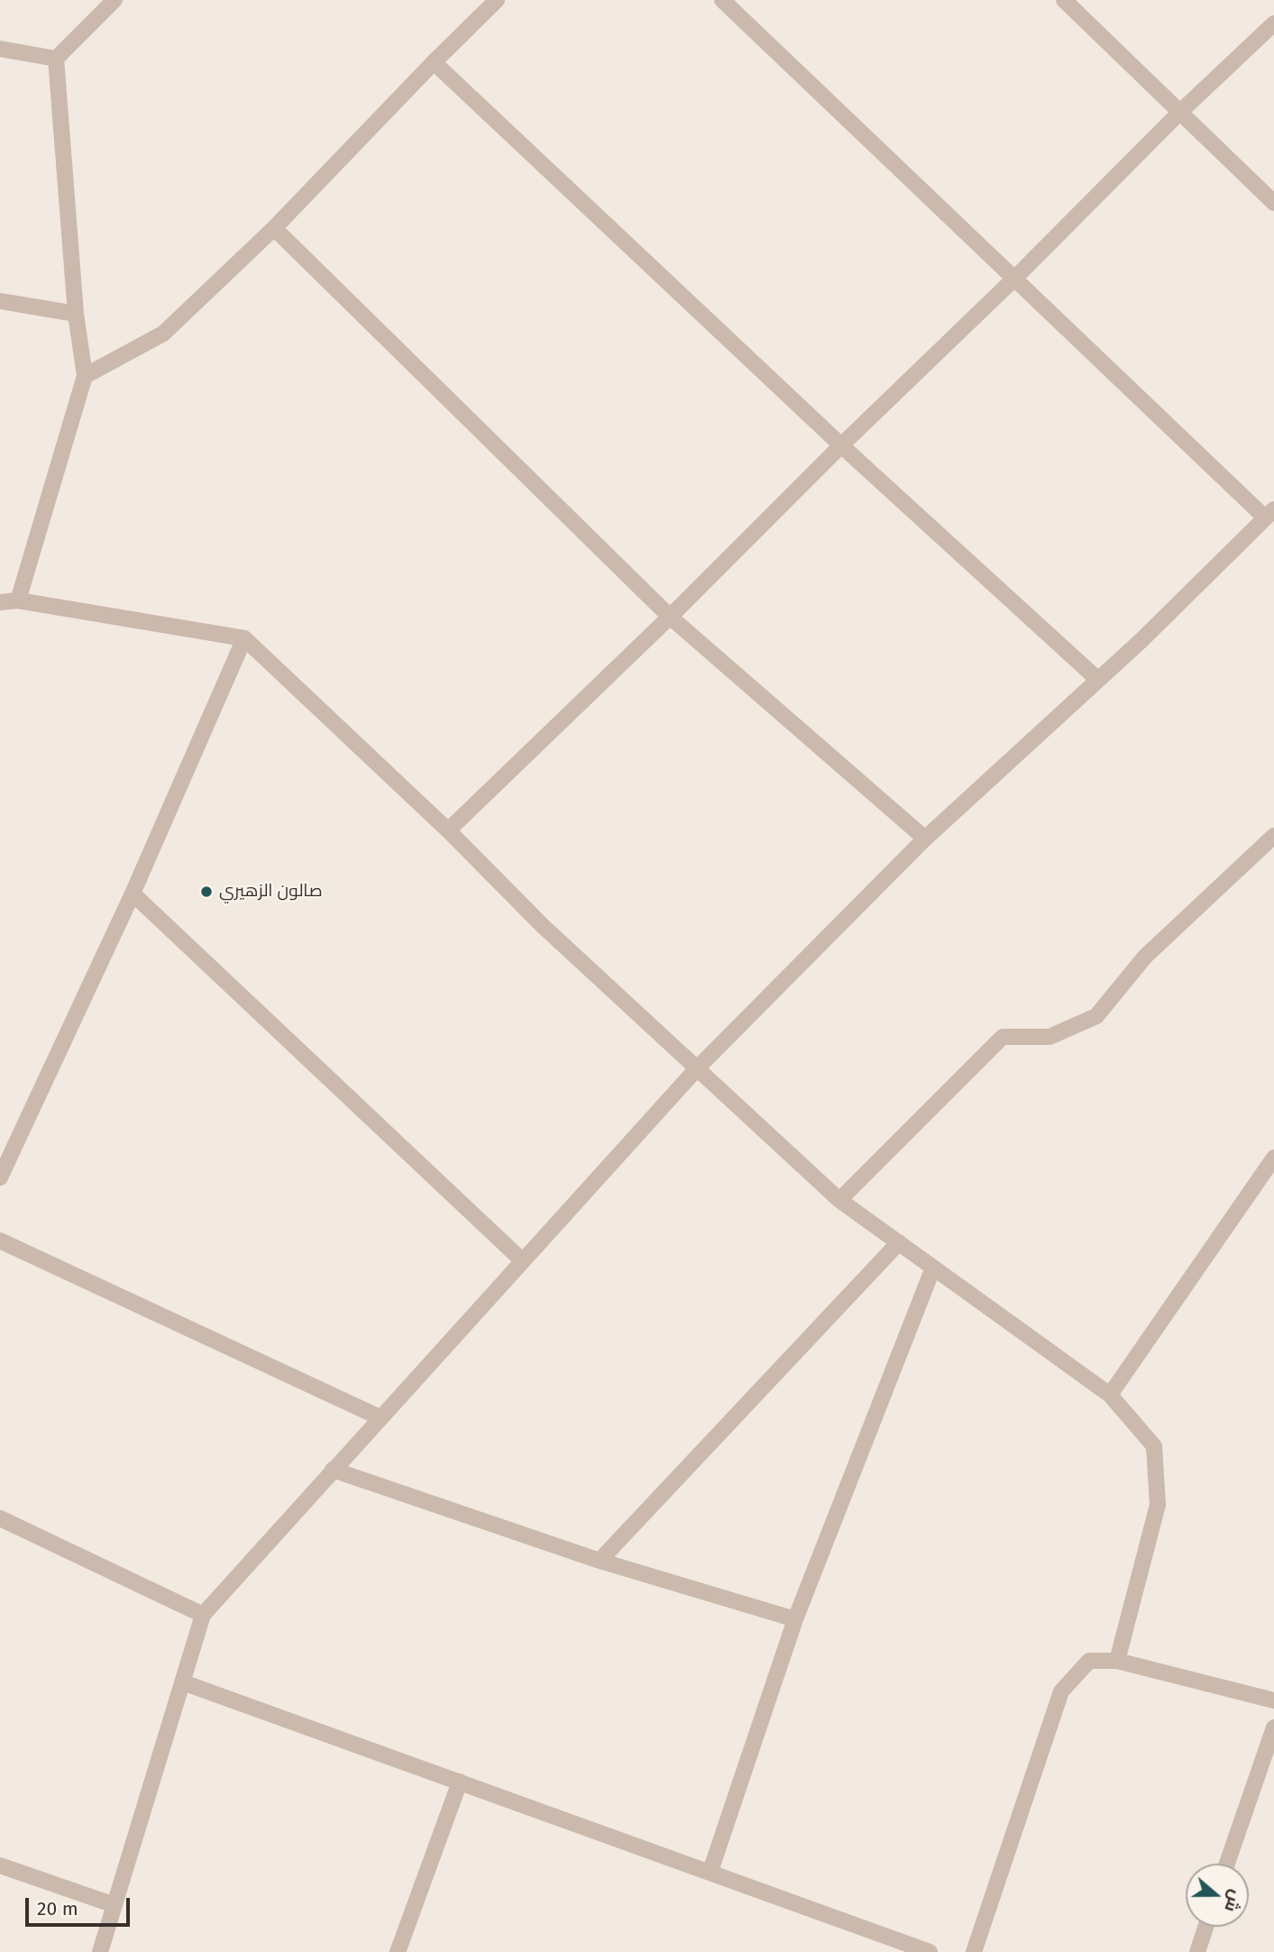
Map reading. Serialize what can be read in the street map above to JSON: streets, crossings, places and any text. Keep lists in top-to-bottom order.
{
  "places": ["صالون الزهيري"],
  "scale_bar": "20 m",
  "north": "right"
}
